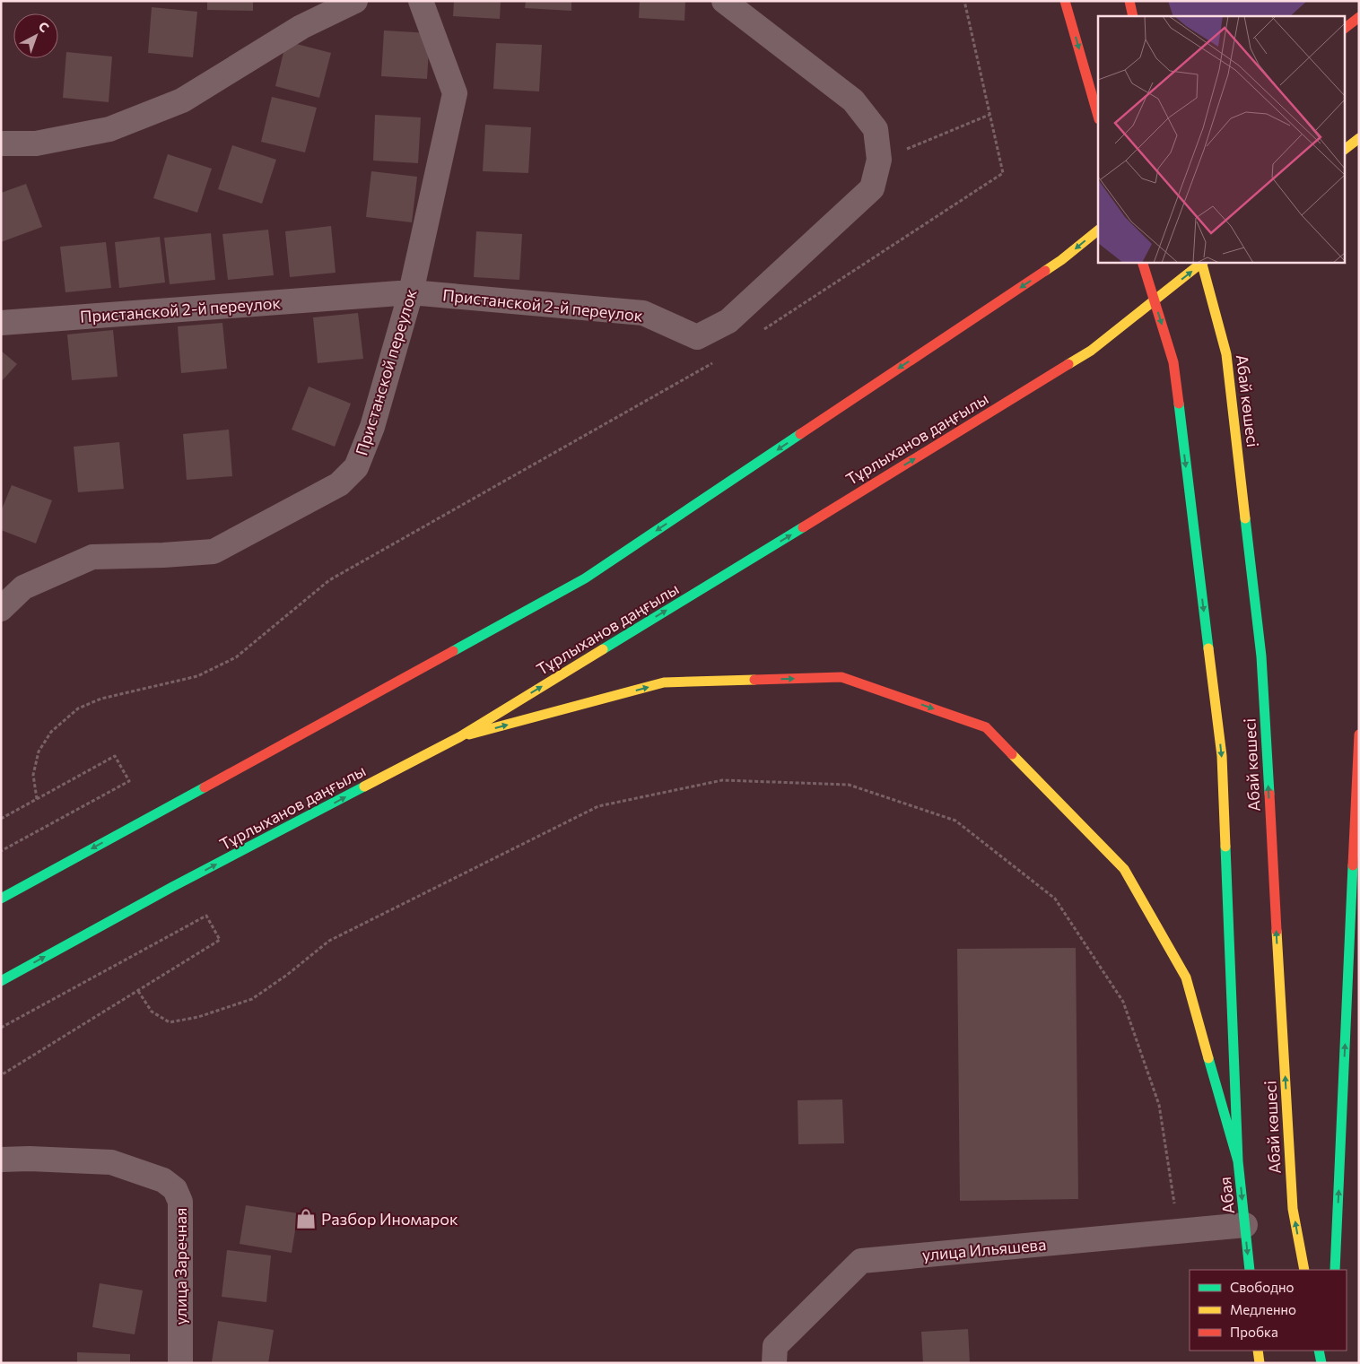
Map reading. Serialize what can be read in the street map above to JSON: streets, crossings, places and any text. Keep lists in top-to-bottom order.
{
  "streets": {
    "main road": ["Абай көшесі", "Тұрлыханов даңғылы", "Абая"],
    "street": [
      "Пристанской 2-й переулок",
      "Пристанской переулок",
      "улица Ильяшева",
      "улица Заречная"
    ]
  },
  "crossings": [
    ["Пристанской 2-й переулок", "Пристанской переулок"],
    ["Абай көшесі", "Абая"],
    ["Абая", "улица Ильяшева"]
  ],
  "one_way": ["Абая"],
  "places": {
    "shop": ["Разбор Иномарок"]
  },
  "legend": ["Свободно", "Медленно", "Пробка"],
  "north": "top right"
}
